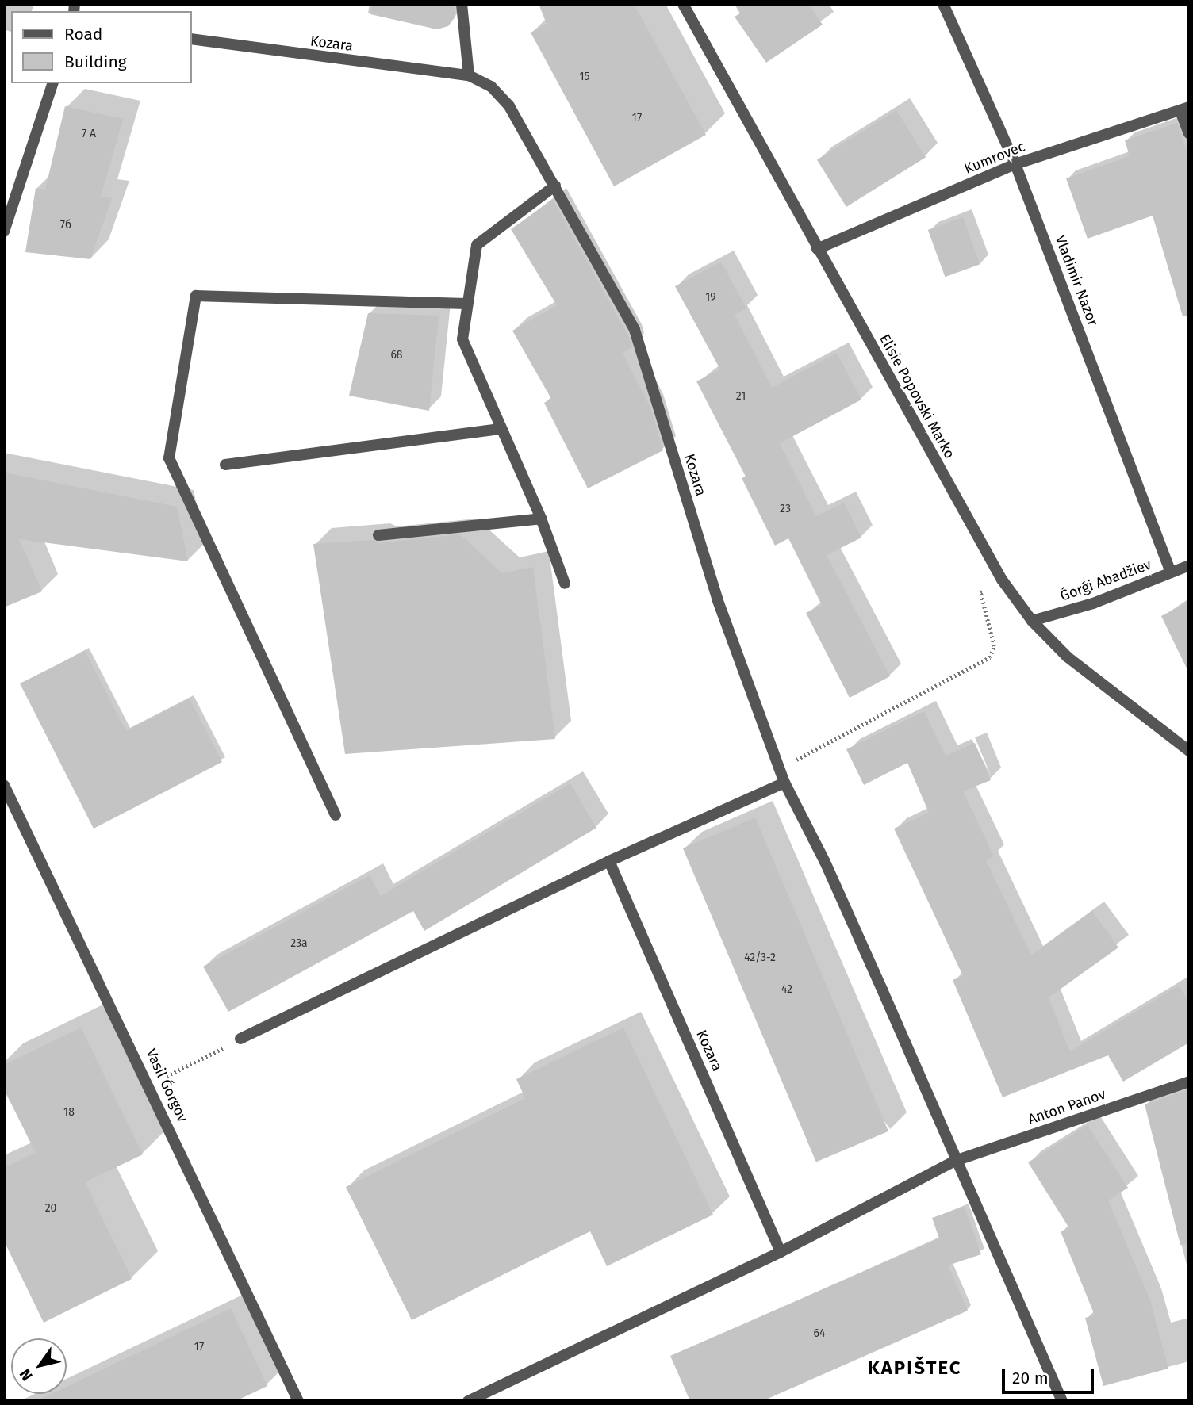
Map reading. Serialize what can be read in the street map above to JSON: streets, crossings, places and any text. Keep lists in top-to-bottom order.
{
  "streets": {
    "street": [
      "Kozara",
      "Kumrovec",
      "Vladimir Nazor",
      "Elisie Popovski Marko",
      "Ǵorǵi Abadžiev",
      "Vasil Ǵorgov",
      "Anton Panov"
    ]
  },
  "crossings": [
    ["Kozara", "Anton Panov"],
    ["Kumrovec", "Vladimir Nazor"],
    ["Kumrovec", "Elisie Popovski Marko"],
    ["Vladimir Nazor", "Ǵorǵi Abadžiev"],
    ["Elisie Popovski Marko", "Ǵorǵi Abadžiev"]
  ],
  "districts": ["KAPIŠTEC"],
  "house_numbers": [
    "15",
    "17",
    "7 A",
    "7б",
    "19",
    "68",
    "21",
    "23",
    "23a",
    "42/3-2",
    "42",
    "18",
    "20",
    "64",
    "17"
  ],
  "legend": ["Road", "Building"],
  "scale_bar": "20 m",
  "north": "bottom left"
}
